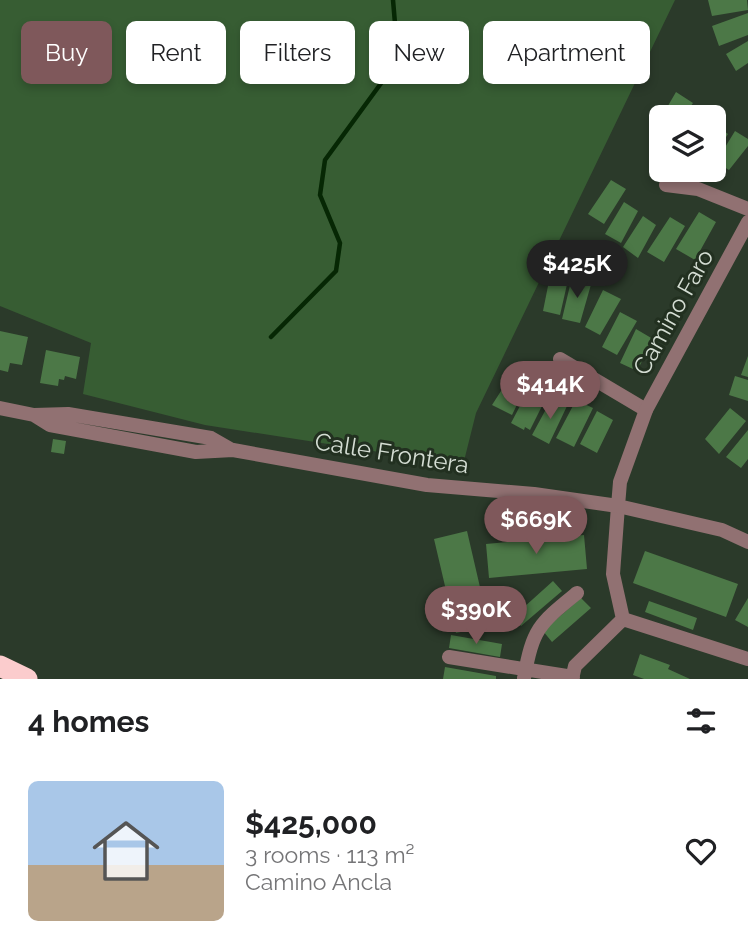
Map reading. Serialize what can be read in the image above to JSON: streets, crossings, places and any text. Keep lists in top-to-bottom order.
{
  "streets": {
    "street": ["Camino Faro", "Calle Frontera"]
  },
  "crossings": [
    ["Camino Faro", "Calle Frontera"]
  ],
  "page": {
    "chip": [
      "Buy",
      "Rent",
      "Filters",
      "New",
      "Apartment"
    ],
    "price": [
      "$425K",
      "$414K",
      "$669K",
      "$390K"
    ],
    "heading": "4 homes",
    "list": [
      {
        "name": "$425,000",
        "note": "3 rooms · 113 m² · Camino Ancla"
      }
    ]
  }
}
